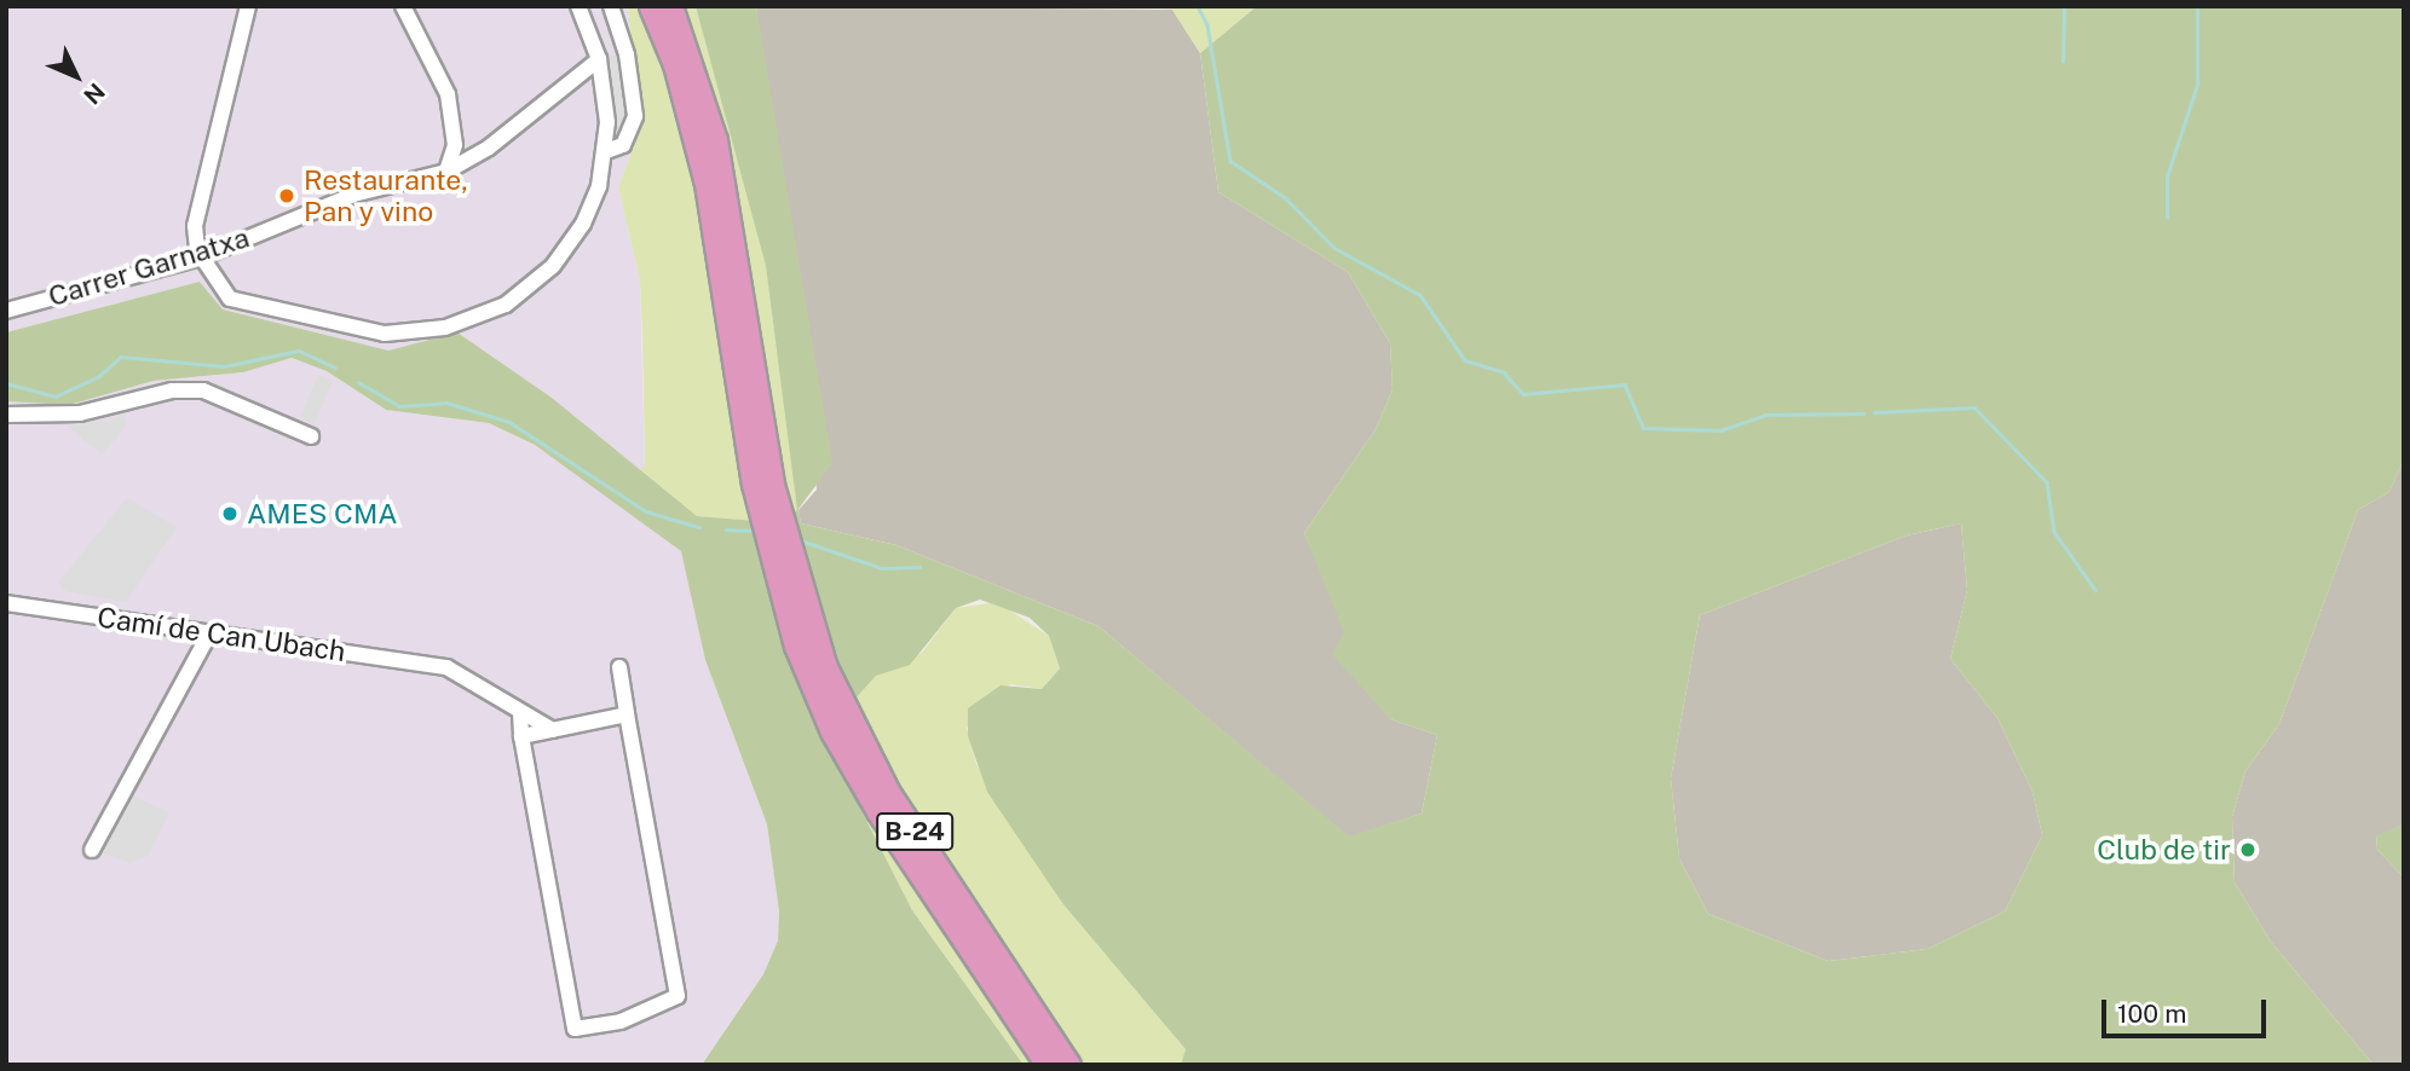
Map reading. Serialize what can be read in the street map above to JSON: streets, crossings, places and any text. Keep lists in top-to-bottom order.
{
  "streets": {
    "highway": ["B-24"],
    "street": ["Carrer Garnatxa", "Camí de Can Ubach"]
  },
  "places": ["Restaurante, Pan y vino", "AMES CMA", "Club de tir"],
  "scale_bar": "100 m",
  "north": "bottom right"
}
